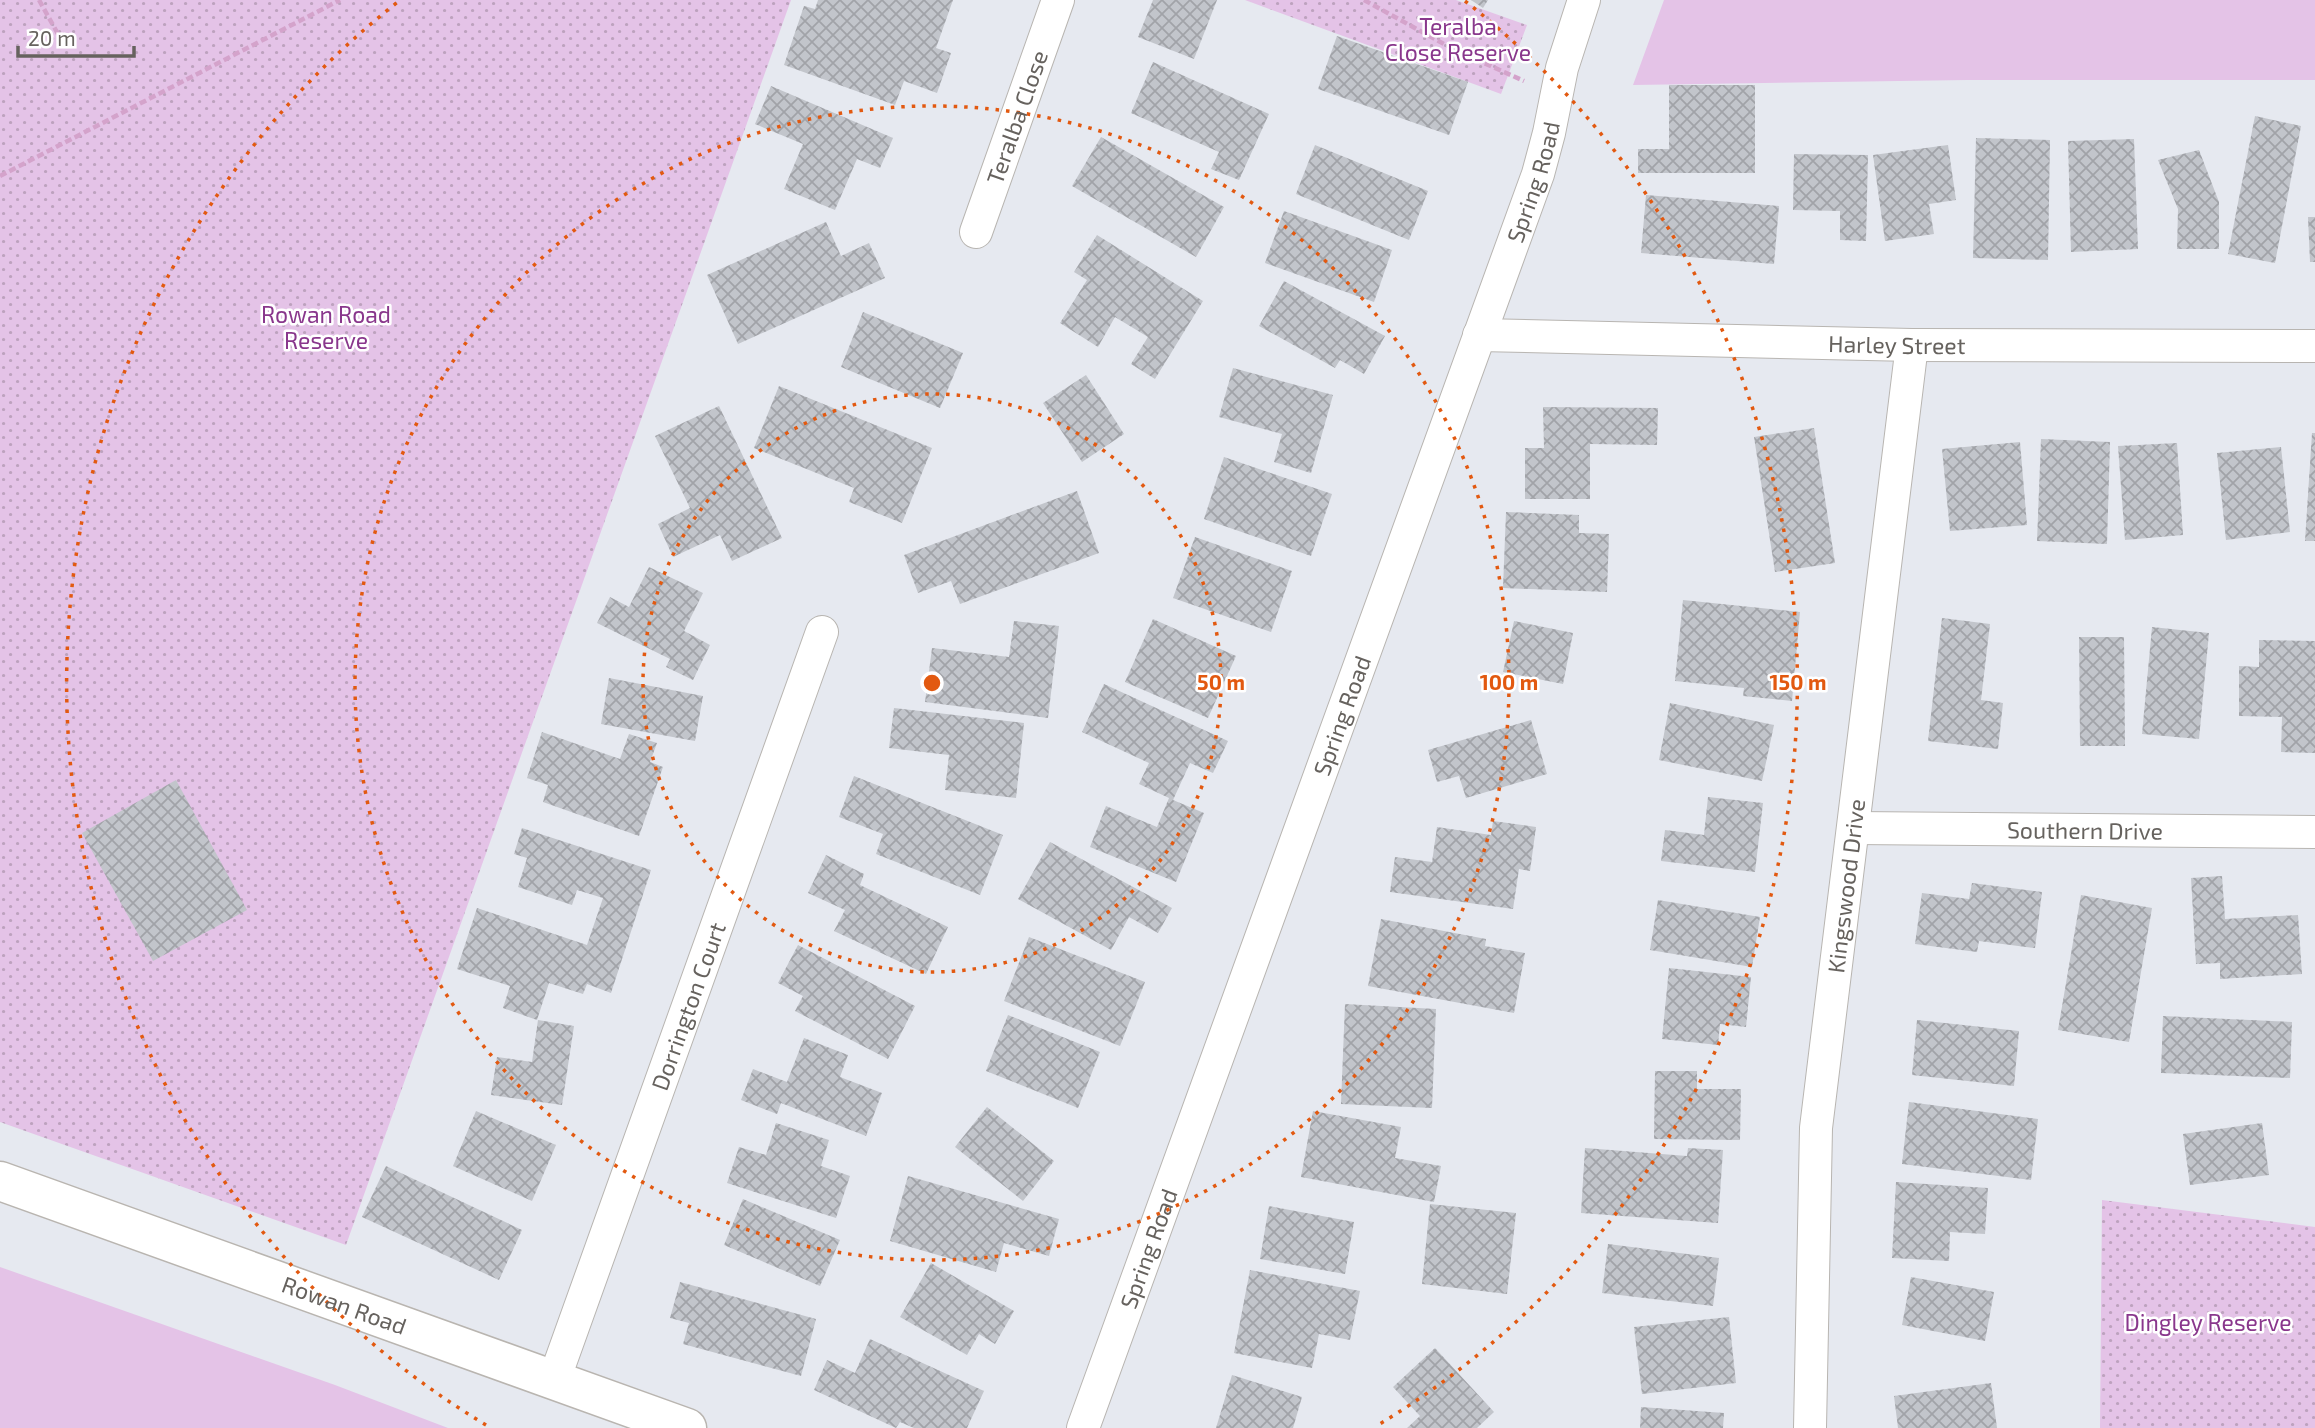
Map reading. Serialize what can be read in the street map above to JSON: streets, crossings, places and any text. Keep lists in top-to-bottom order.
{
  "streets": {
    "main road": ["Rowan Road"],
    "street": [
      "Teralba Close",
      "Spring Road",
      "Harley Street",
      "Southern Drive",
      "Kingswood Drive",
      "Dorrington Court"
    ]
  },
  "crossings": [
    ["Spring Road", "Harley Street"],
    ["Harley Street", "Kingswood Drive"],
    ["Southern Drive", "Kingswood Drive"],
    ["Dorrington Court", "Rowan Road"]
  ],
  "parks": ["Teralba Close Reserve", "Rowan Road Reserve", "Dingley Reserve"],
  "scale_bar": "20 m",
  "rings": ["50 m", "100 m", "150 m"]
}
